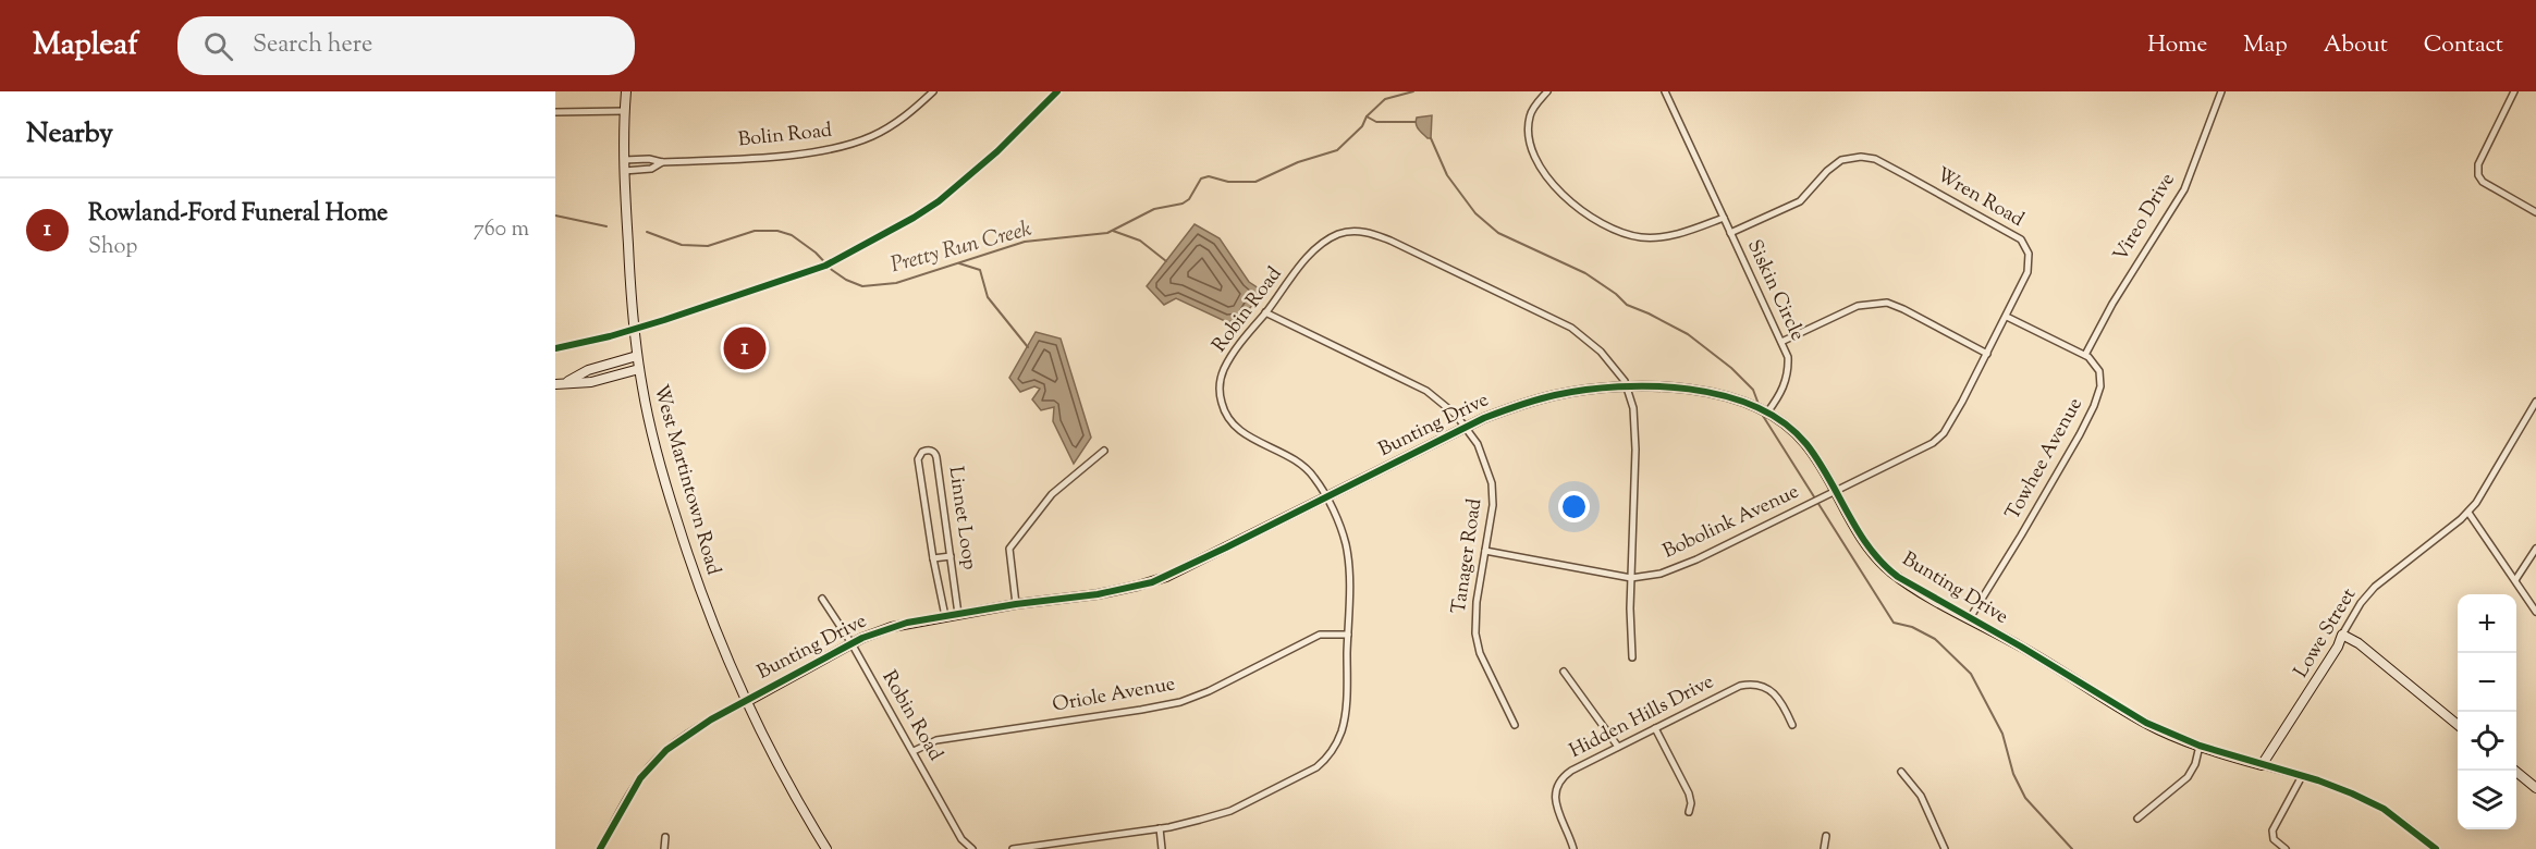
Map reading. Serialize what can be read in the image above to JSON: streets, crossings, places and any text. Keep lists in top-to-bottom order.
{
  "streets": {
    "street": [
      "Bolin Road",
      "Wren Road",
      "Vireo Drive",
      "Siskin Circle",
      "Robin Road",
      "Bunting Drive",
      "Towhee Avenue",
      "West Martintown Road",
      "Linnet Loop",
      "Bobolink Avenue",
      "Tanager Road",
      "Lowe Street",
      "Oriole Avenue",
      "Hidden Hills Drive"
    ]
  },
  "crossings": [
    ["Bolin Road", "West Martintown Road"],
    ["Wren Road", "Siskin Circle"],
    ["Wren Road", "Bunting Drive"],
    ["Wren Road", "Bobolink Avenue"],
    ["Vireo Drive", "Towhee Avenue"],
    ["Siskin Circle", "Bunting Drive"],
    ["Robin Road", "Bunting Drive"],
    ["Robin Road", "Bobolink Avenue"],
    ["Robin Road", "Tanager Road"],
    ["Robin Road", "Oriole Avenue"],
    ["Bunting Drive", "Towhee Avenue"],
    ["Bunting Drive", "West Martintown Road"],
    ["Bunting Drive", "Linnet Loop"],
    ["Bunting Drive", "Bobolink Avenue"],
    ["Bunting Drive", "Tanager Road"],
    ["Bunting Drive", "Lowe Street"],
    ["Bobolink Avenue", "Tanager Road"]
  ],
  "water": ["Pretty Run Creek"],
  "page": {
    "header": "Mapleaf",
    "search": "Search here",
    "nav": [
      "Home",
      "Map",
      "About",
      "Contact"
    ],
    "heading": "Nearby",
    "list": [
      {
        "mark": "1",
        "name": "Rowland-Ford Funeral Home",
        "note": "Shop",
        "value": "760 m"
      }
    ],
    "pins": "1",
    "map_buttons": ["+", "−"]
  }
}
